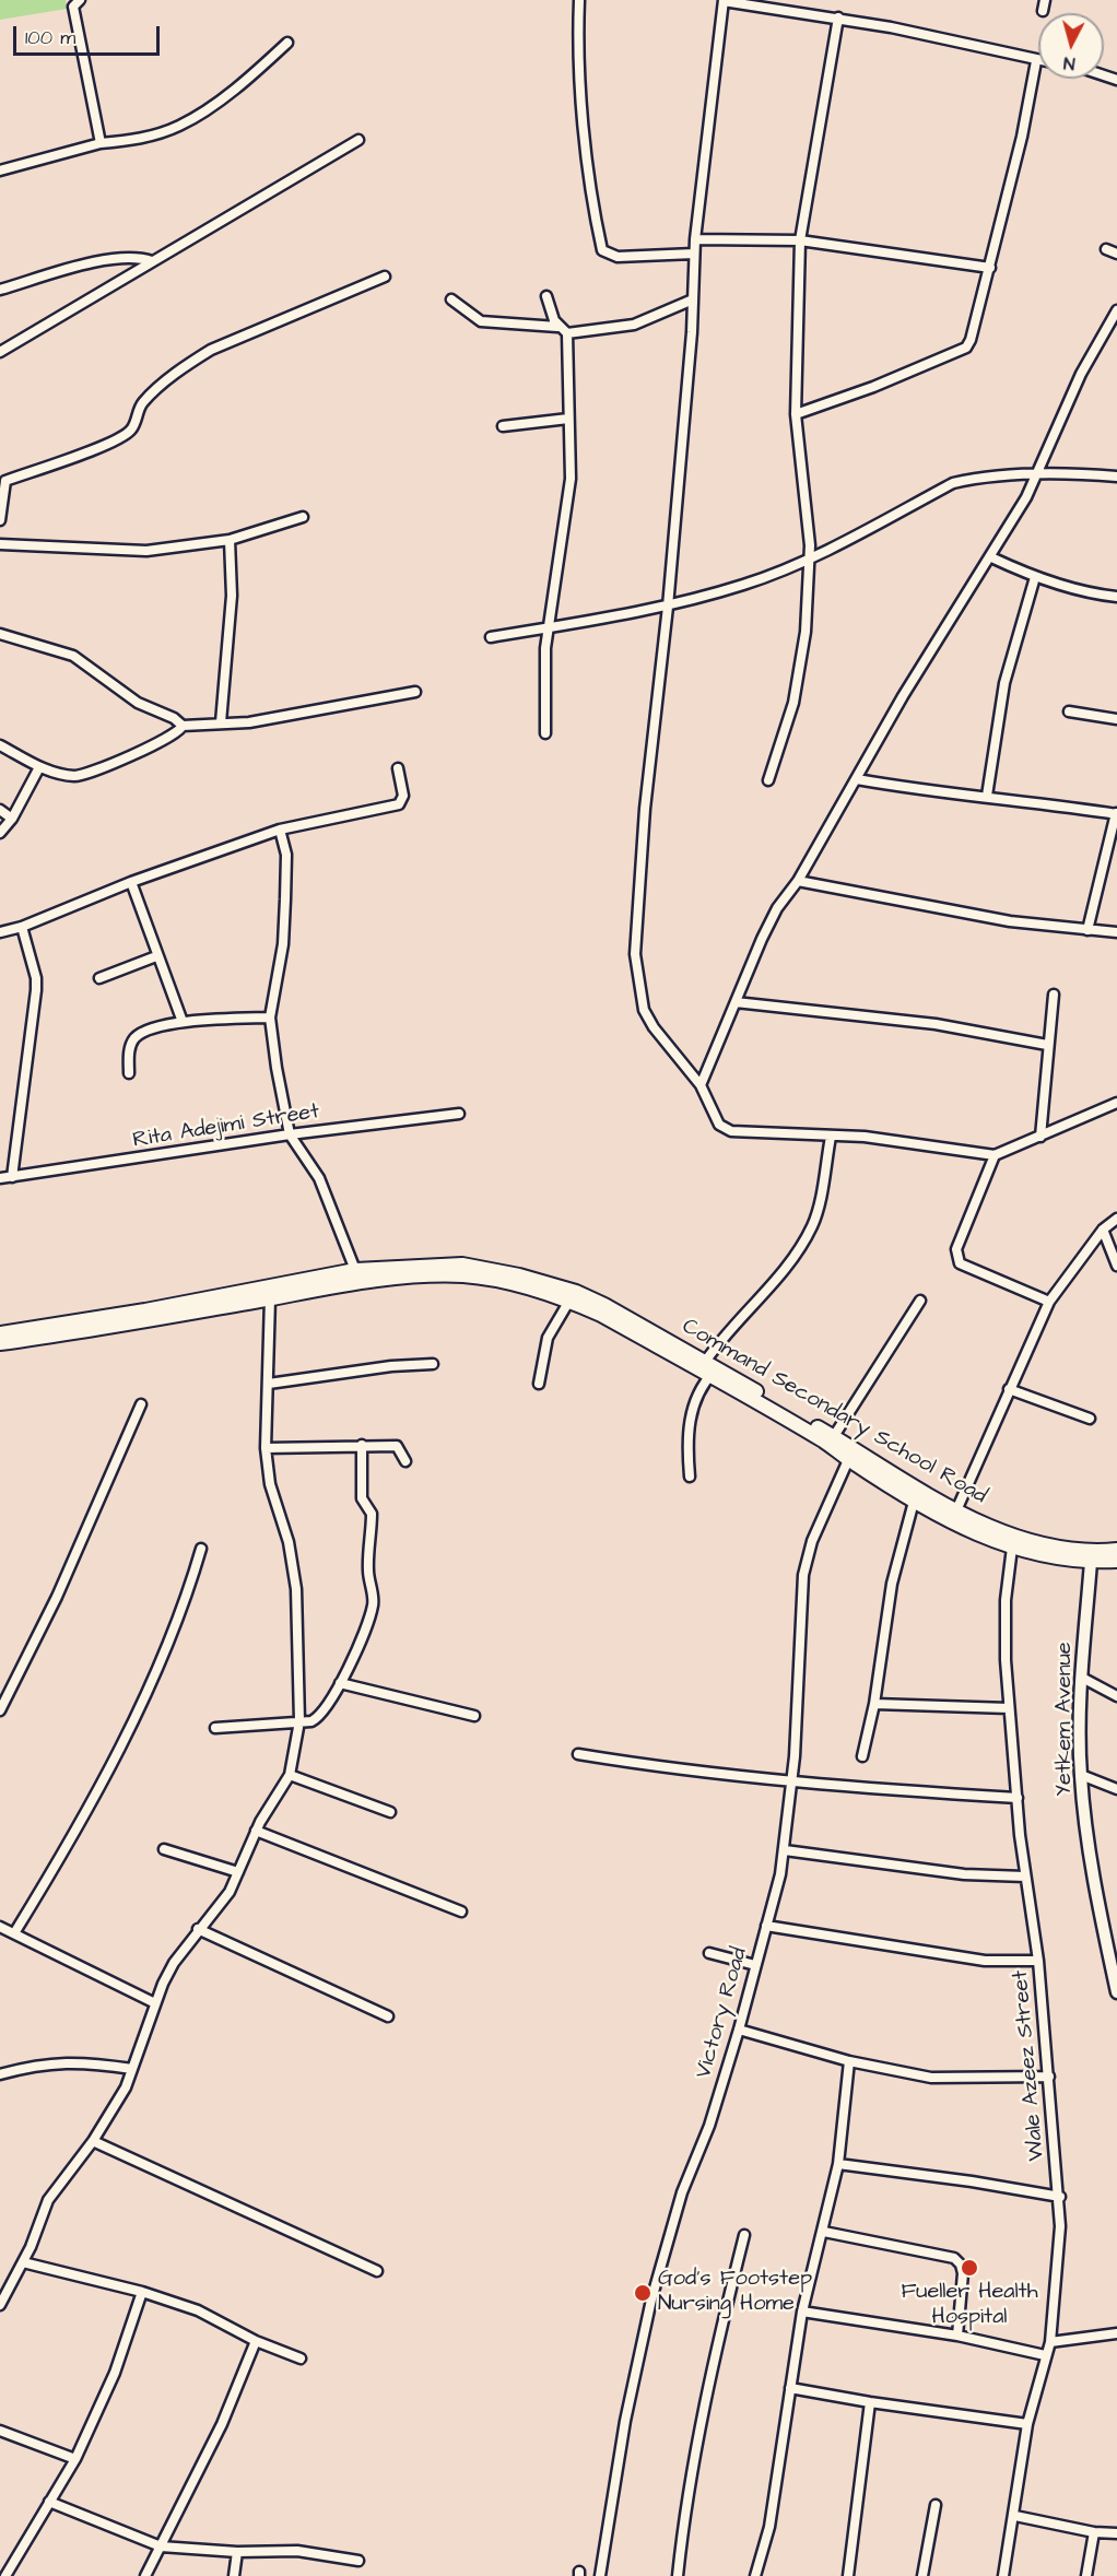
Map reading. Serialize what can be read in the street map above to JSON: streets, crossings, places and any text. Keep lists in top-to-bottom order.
{
  "streets": {
    "main road": ["Command Secondary School Road"],
    "street": [
      "Rita Adejimi Street",
      "Yetkem Avenue",
      "Victory Road",
      "Wale Azeez Street"
    ]
  },
  "crossings": [
    ["Command Secondary School Road", "Yetkem Avenue"],
    ["Command Secondary School Road", "Victory Road"],
    ["Command Secondary School Road", "Wale Azeez Street"]
  ],
  "places": ["Fueller Health Hospital", "God's Footstep Nursing Home"],
  "scale_bar": "100 m",
  "north": "bottom"
}
